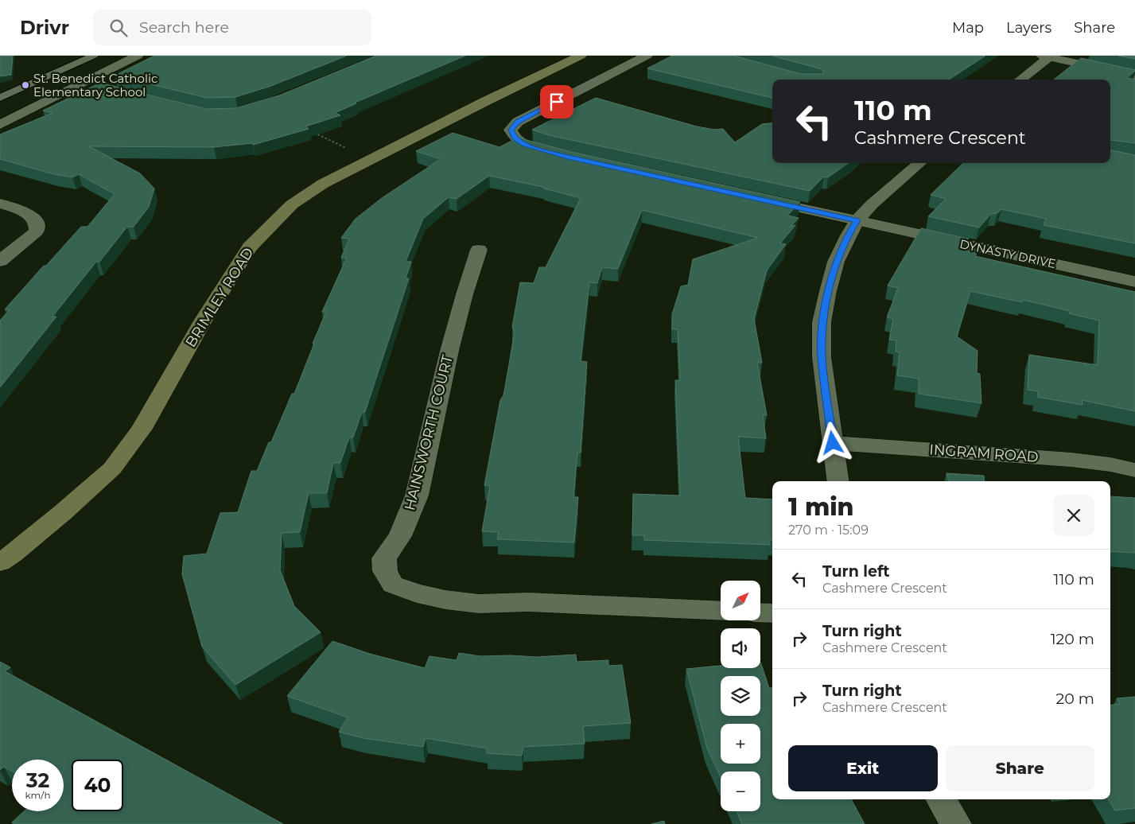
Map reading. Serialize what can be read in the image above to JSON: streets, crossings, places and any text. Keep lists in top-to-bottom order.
{
  "streets": {
    "main road": ["BRIMLEY ROAD"],
    "street": ["DYNASTY DRIVE", "HAINSWORTH COURT", "INGRAM ROAD"]
  },
  "places": ["St. Benedict Catholic Elementary School"],
  "north": "top right",
  "page": {
    "header": "Drivr",
    "search": "Search here",
    "nav": ["Map", "Layers", "Share"],
    "turn": ["110 m", "Cashmere Crescent"],
    "heading": ["1 min", "270 m · 15:09"],
    "list": [
      {
        "name": "Turn left",
        "note": "Cashmere Crescent",
        "value": "110 m"
      },
      {
        "name": "Turn right",
        "note": "Cashmere Crescent",
        "value": "120 m"
      },
      {
        "name": "Turn right",
        "note": "Cashmere Crescent",
        "value": "20 m"
      }
    ],
    "map_buttons": ["+", "−"],
    "buttons": ["Exit", "Share"],
    "speed": "32 km/h",
    "limit": "40"
  }
}
